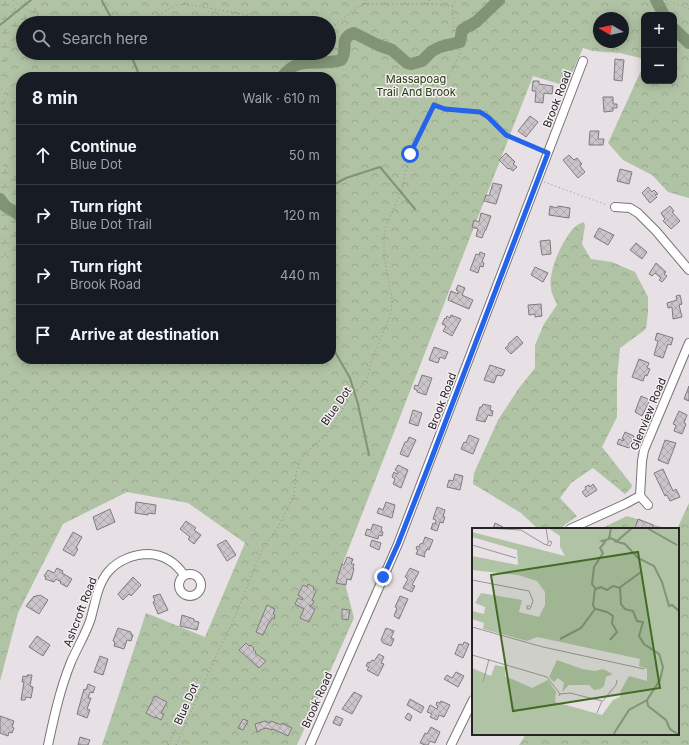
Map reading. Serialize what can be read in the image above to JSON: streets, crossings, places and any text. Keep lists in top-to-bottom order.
{
  "streets": {
    "street": ["Brook Road", "Glenview Road", "Ashcroft Road"],
    "path": ["Blue Dot"]
  },
  "parks": ["Massapoag Trail And Brook"],
  "north": "left",
  "page": {
    "map_buttons": ["+", "−"],
    "search": "Search here",
    "heading": ["8 min", "Walk · 610 m"],
    "list": [
      ["Continue", "Blue Dot", "50 m"],
      ["Turn right", "Blue Dot Trail", "120 m"],
      ["Turn right", "Brook Road", "440 m"],
      "Arrive at destination"
    ]
  }
}
